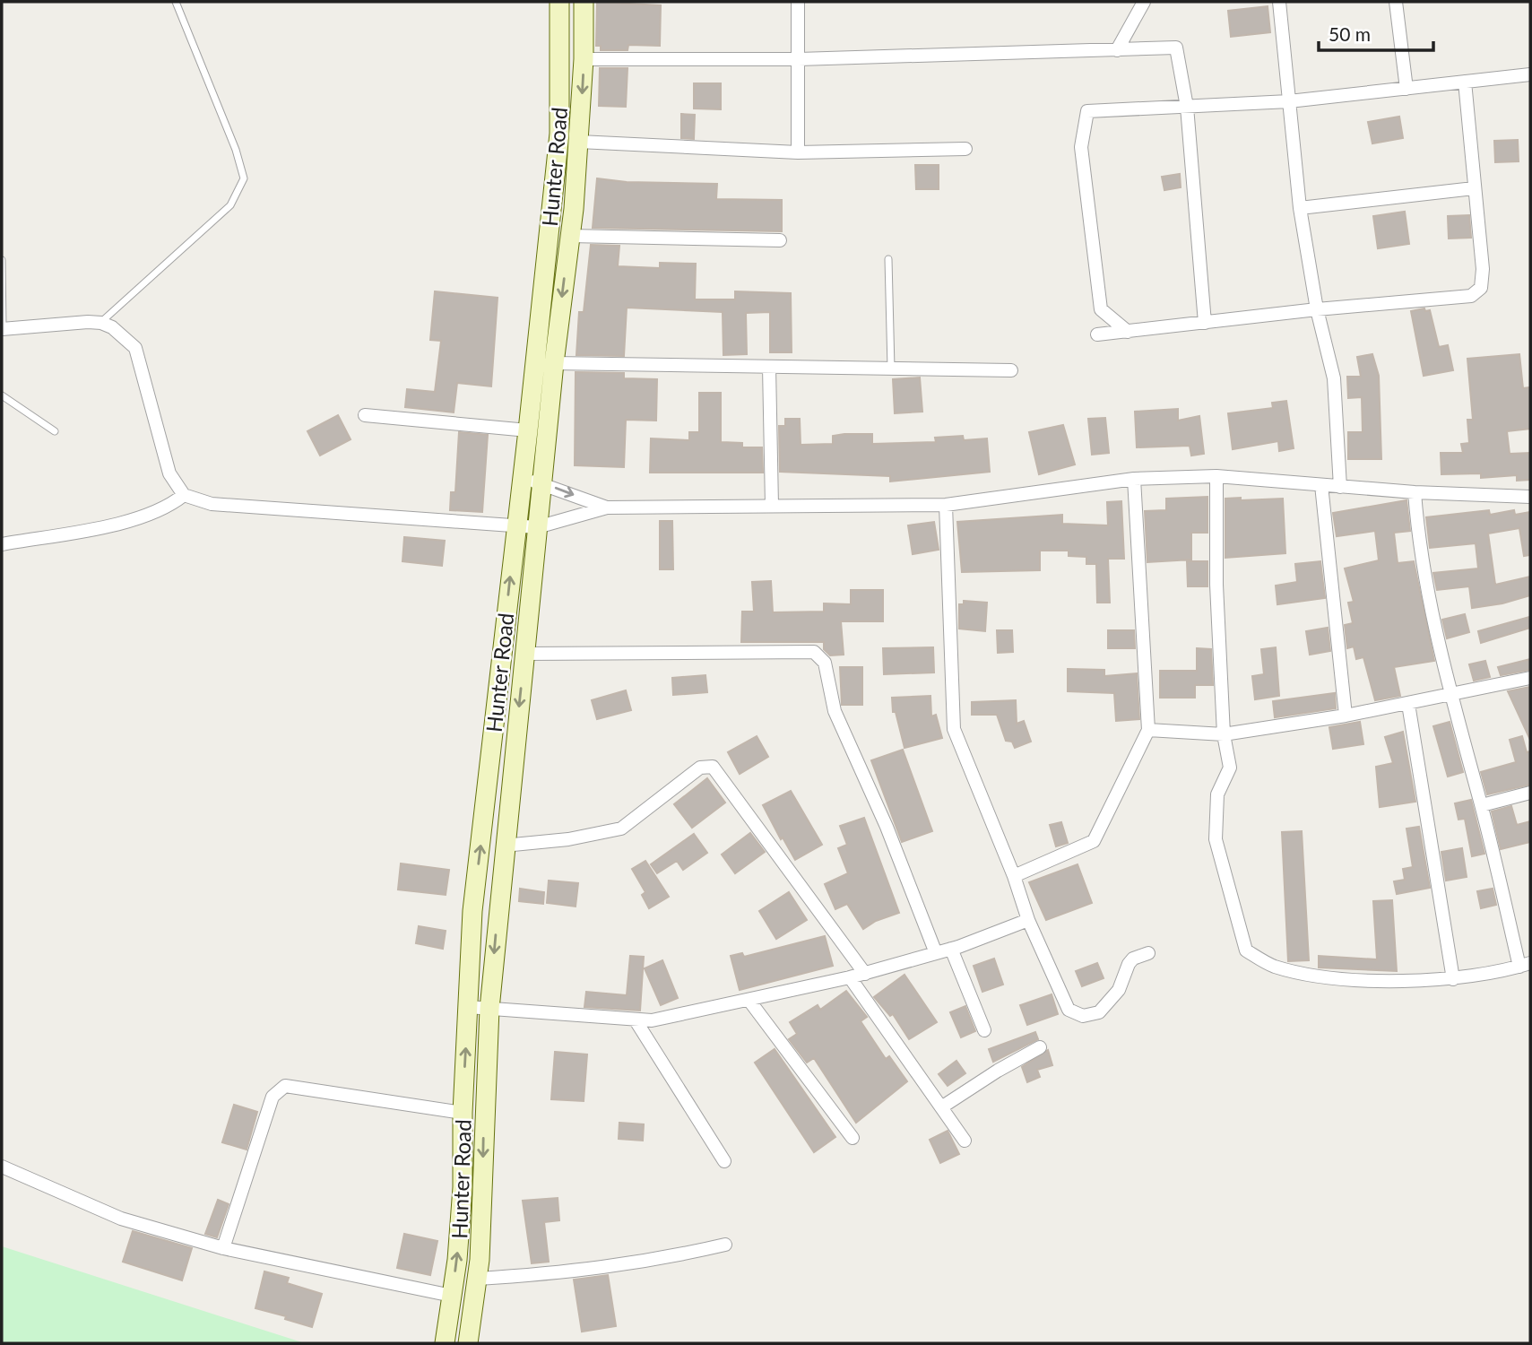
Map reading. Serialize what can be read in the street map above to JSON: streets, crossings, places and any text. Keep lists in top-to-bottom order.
{
  "streets": {
    "main road": ["Hunter Road"]
  },
  "scale_bar": "50 m"
}
